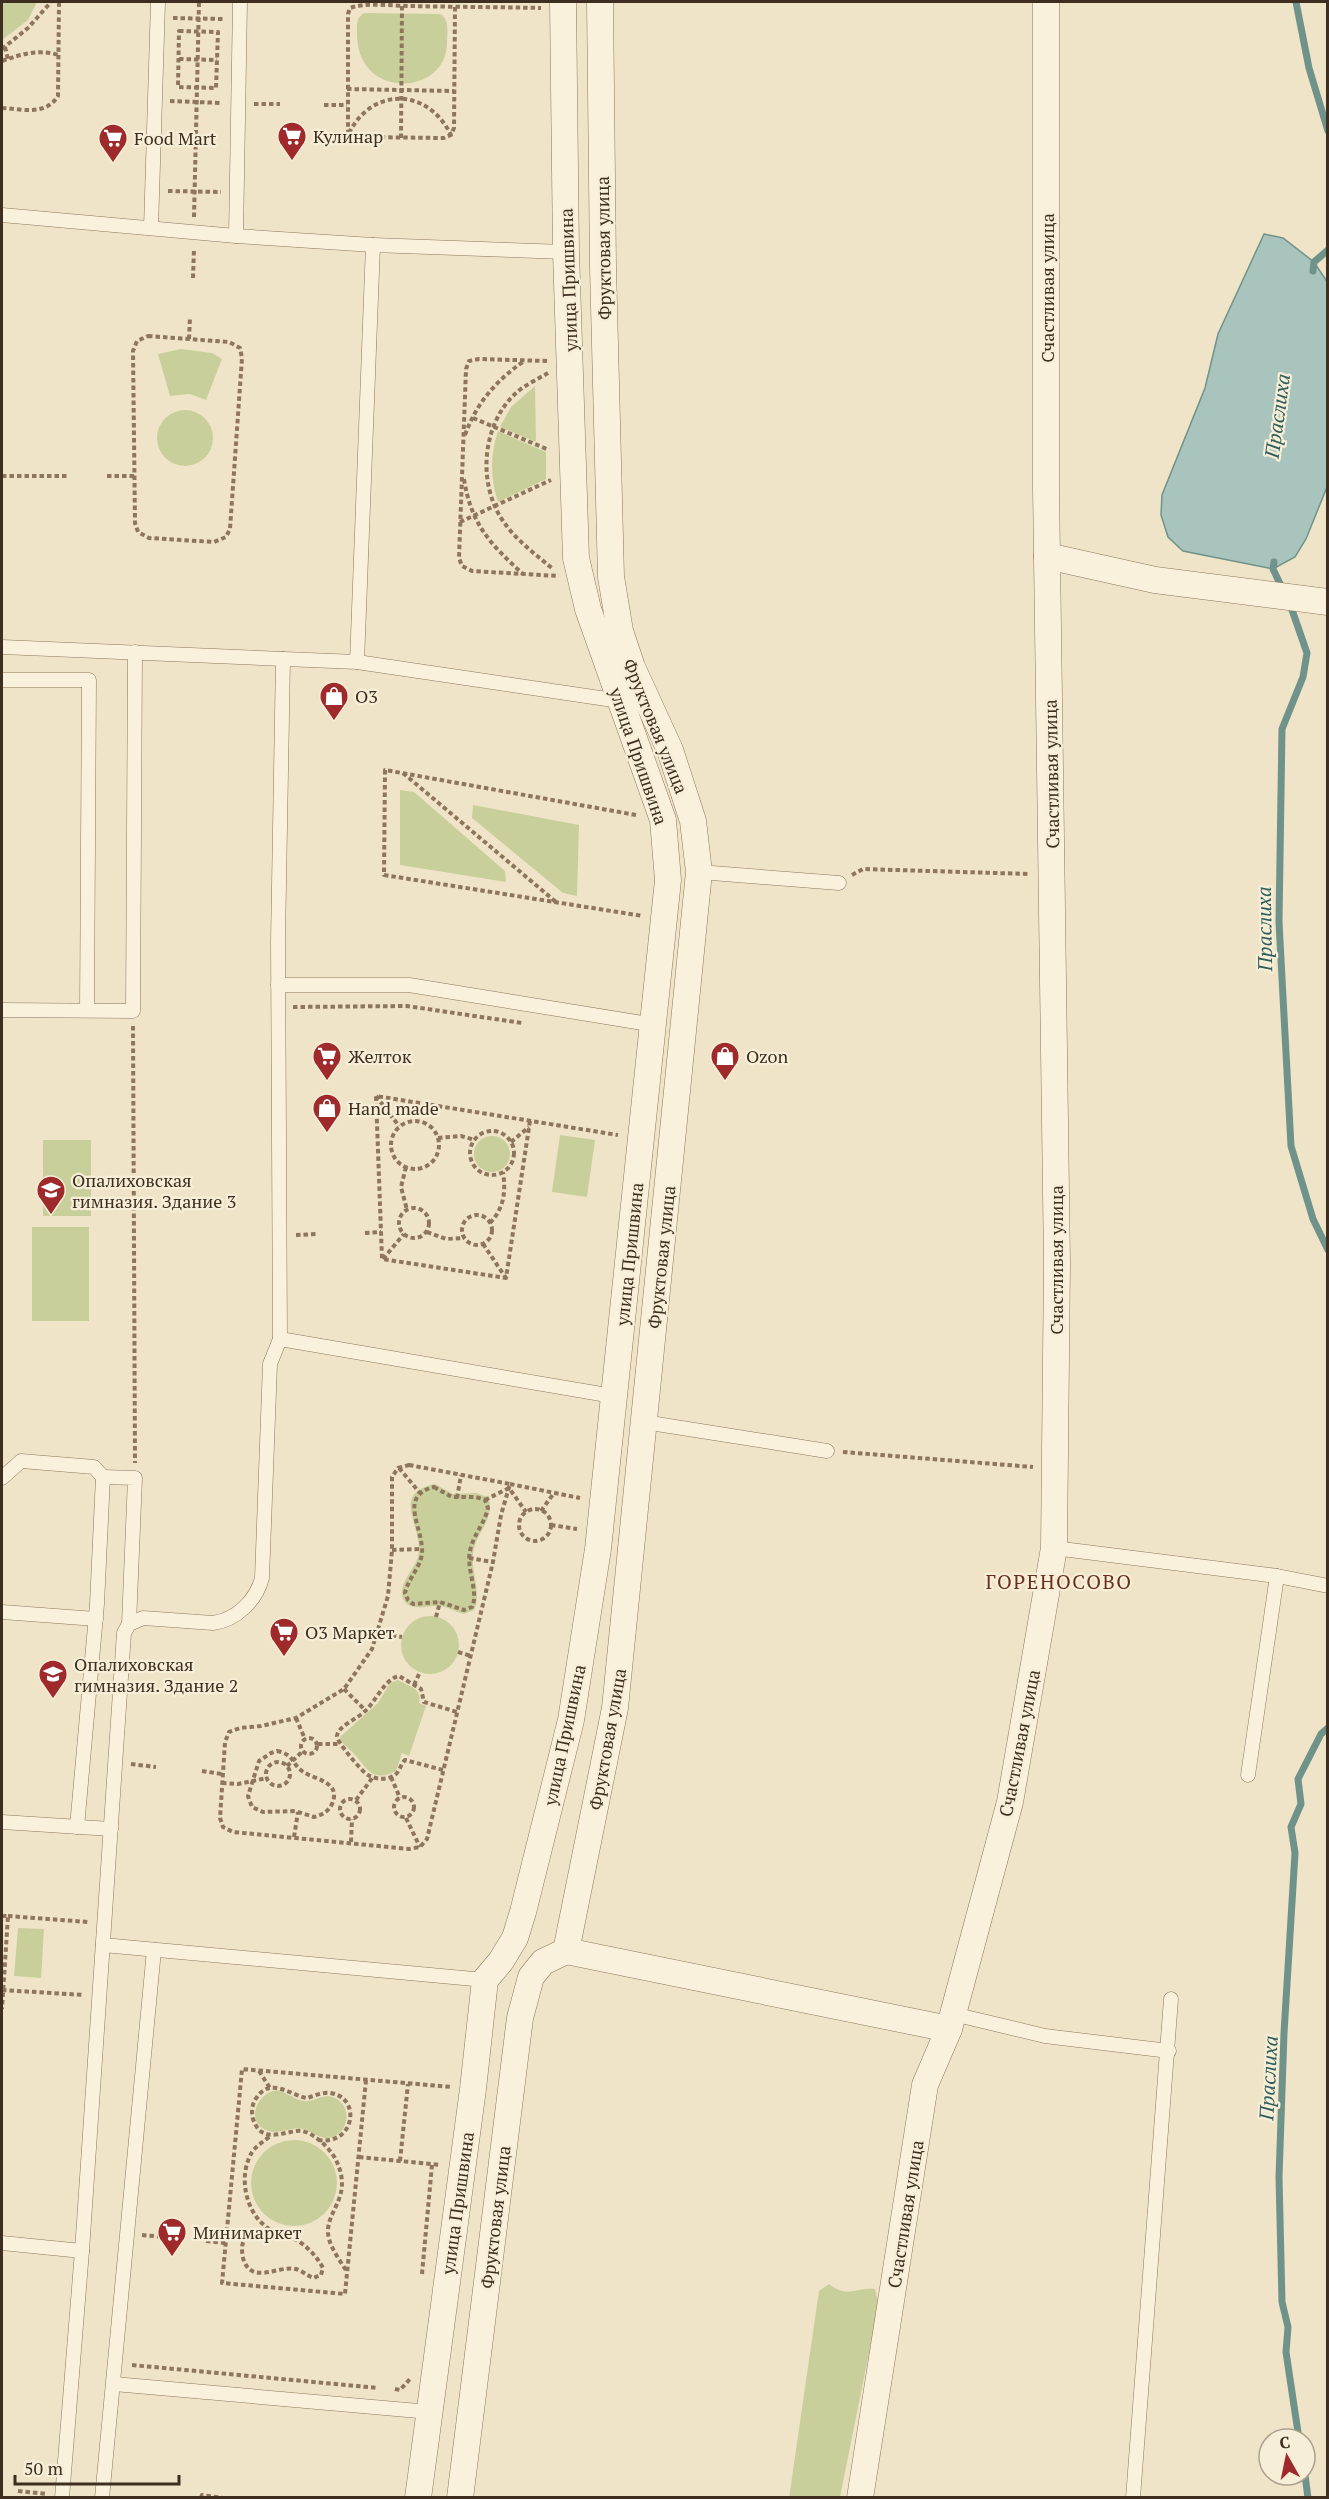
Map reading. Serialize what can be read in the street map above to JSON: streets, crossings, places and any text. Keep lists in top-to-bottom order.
{
  "streets": {
    "street": ["Фруктовая улица", "улица Пришвина", "Счастливая улица"]
  },
  "districts": ["ГОРЕНОСОВО"],
  "water": ["Праслиха"],
  "places": {
    "supermarket": [
      "Кулинар",
      "Food Mart",
      "Желток",
      "О3 Маркет",
      "Минимаркет"
    ],
    "shop": ["О3", "Ozon", "Hand made"],
    "school or university": ["Опалиховская гимназия. Здание 3", "Опалиховская гимназия. Здание 2"]
  },
  "scale_bar": "50 m",
  "north": "top"
}
